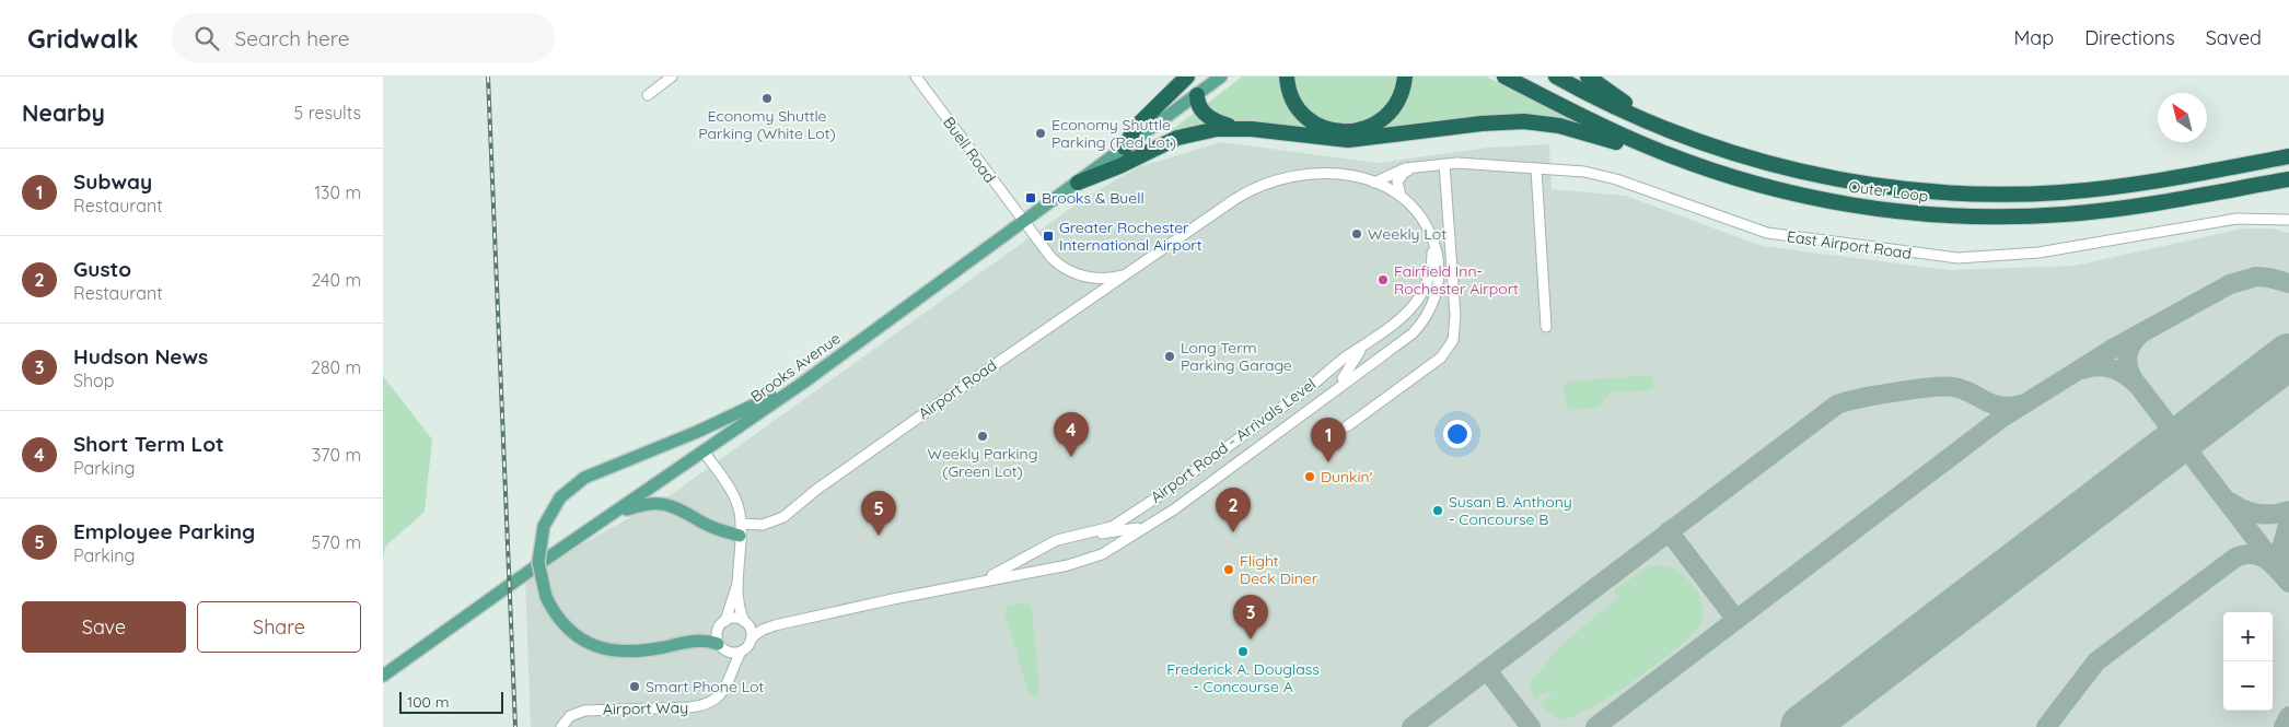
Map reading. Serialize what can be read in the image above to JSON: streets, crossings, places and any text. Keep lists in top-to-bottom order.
{
  "streets": {
    "highway": ["Outer Loop"],
    "main road": ["Brooks Avenue"],
    "street": [
      "Buell Road",
      "East Airport Road",
      "Airport Road",
      "Airport Road - Arrivals Level",
      "Airport Way"
    ]
  },
  "crossings": [
    ["Buell Road", "Brooks Avenue"],
    ["Buell Road", "Airport Road"],
    ["East Airport Road", "Airport Road"],
    ["Brooks Avenue", "Airport Road"],
    ["Airport Road", "Airport Road - Arrivals Level"]
  ],
  "places": {
    "other": [
      "Economy Shuttle Parking (White Lot)",
      "Economy Shuttle Parking (Red Lot)",
      "Weekly Lot",
      "Fairfield Inn- Rochester Airport",
      "Long Term Parking Garage",
      "Weekly Parking (Green Lot)",
      "Dunkin'",
      "Susan B. Anthony - Concourse B",
      "Flight Deck Diner",
      "Frederick A. Douglass - Concourse A",
      "Smart Phone Lot"
    ],
    "transit": ["Brooks & Buell", "Greater Rochester International Airport"]
  },
  "scale_bar": "100 m",
  "north": "top left",
  "page": {
    "header": "Gridwalk",
    "search": "Search here",
    "nav": ["Map", "Directions", "Saved"],
    "heading": ["Nearby", "5 results"],
    "list": [
      {
        "mark": "1",
        "name": "Subway",
        "note": "Restaurant",
        "value": "130 m"
      },
      {
        "mark": "2",
        "name": "Gusto",
        "note": "Restaurant",
        "value": "240 m"
      },
      {
        "mark": "3",
        "name": "Hudson News",
        "note": "Shop",
        "value": "280 m"
      },
      {
        "mark": "4",
        "name": "Short Term Lot",
        "note": "Parking",
        "value": "370 m"
      },
      {
        "mark": "5",
        "name": "Employee Parking",
        "note": "Parking",
        "value": "570 m"
      }
    ],
    "pins": [
      "4",
      "1",
      "2",
      "5",
      "3"
    ],
    "buttons": ["Save", "Share"],
    "map_buttons": ["+", "−"],
    "scale": "100 m"
  }
}
